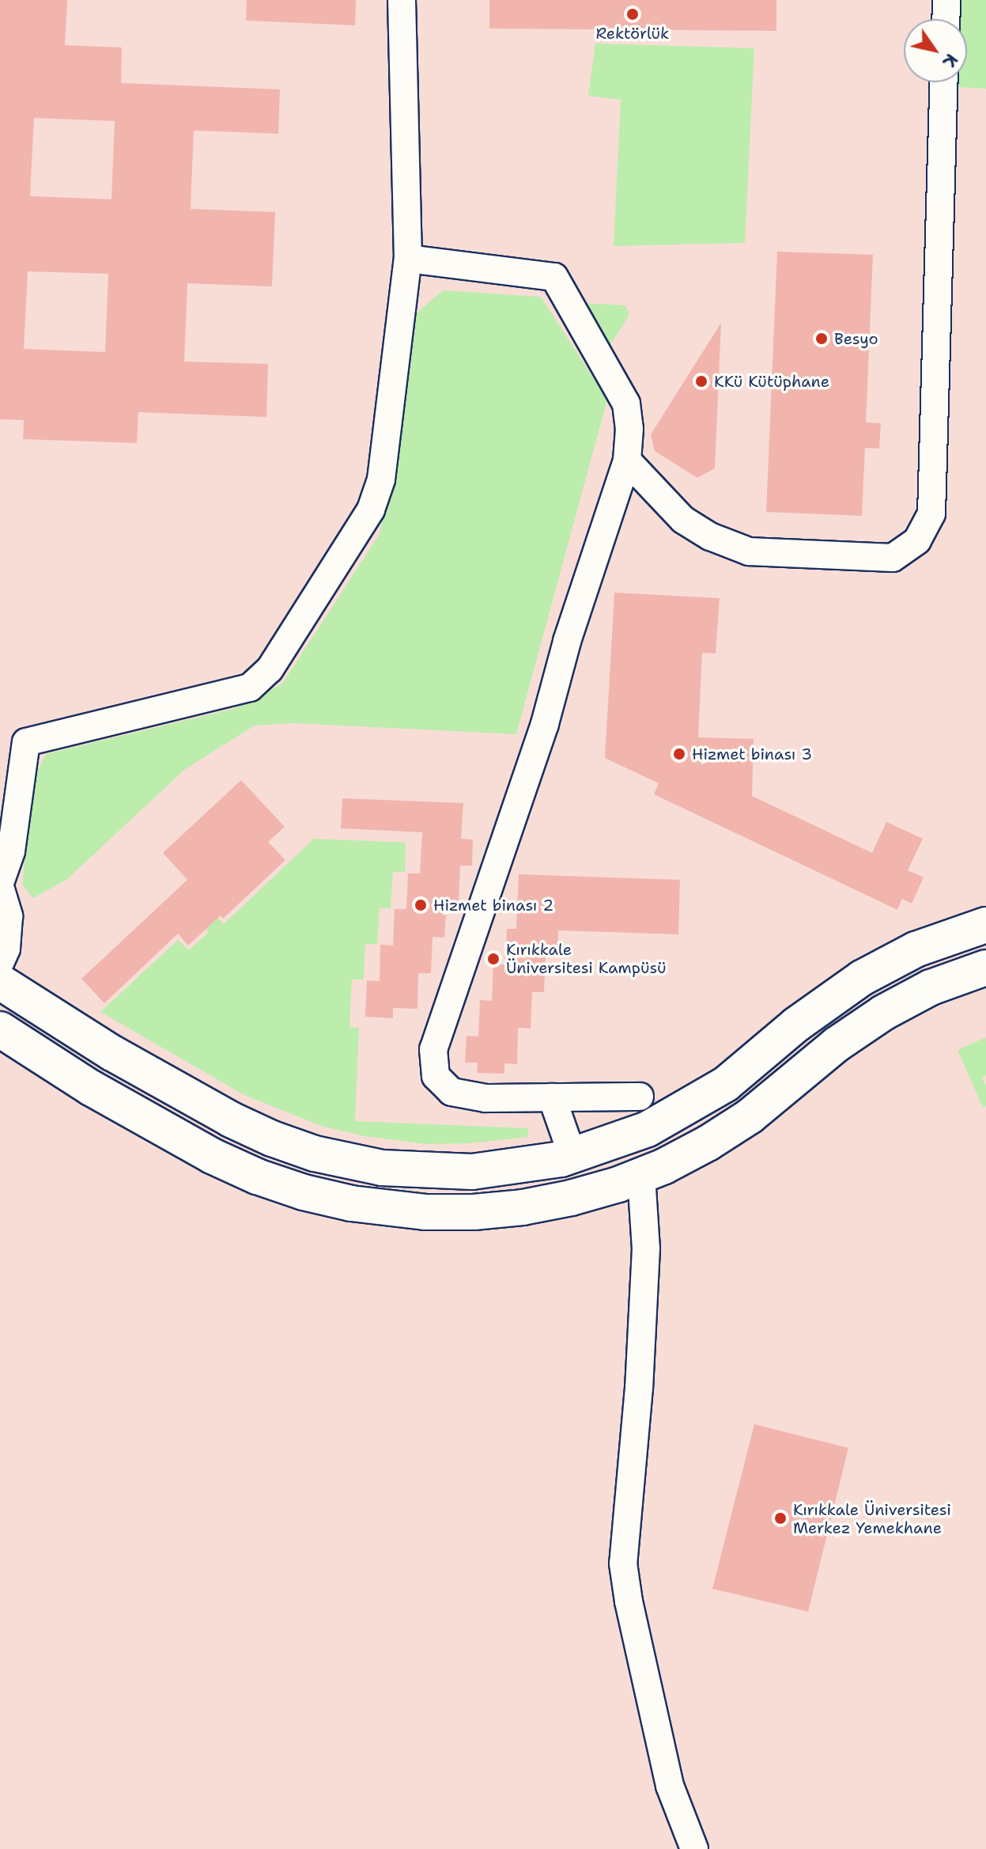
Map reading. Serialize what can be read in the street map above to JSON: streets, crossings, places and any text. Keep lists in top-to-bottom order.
{
  "places": [
    "Rektörlük",
    "Besyo",
    "KKü Kütüphane",
    "Hizmet binası 3",
    "Hizmet binası 2",
    "Kırıkkale Üniversitesi Kampüsü",
    "Kırıkkale Üniversitesi Merkez Yemekhane"
  ],
  "north": "bottom right"
}
